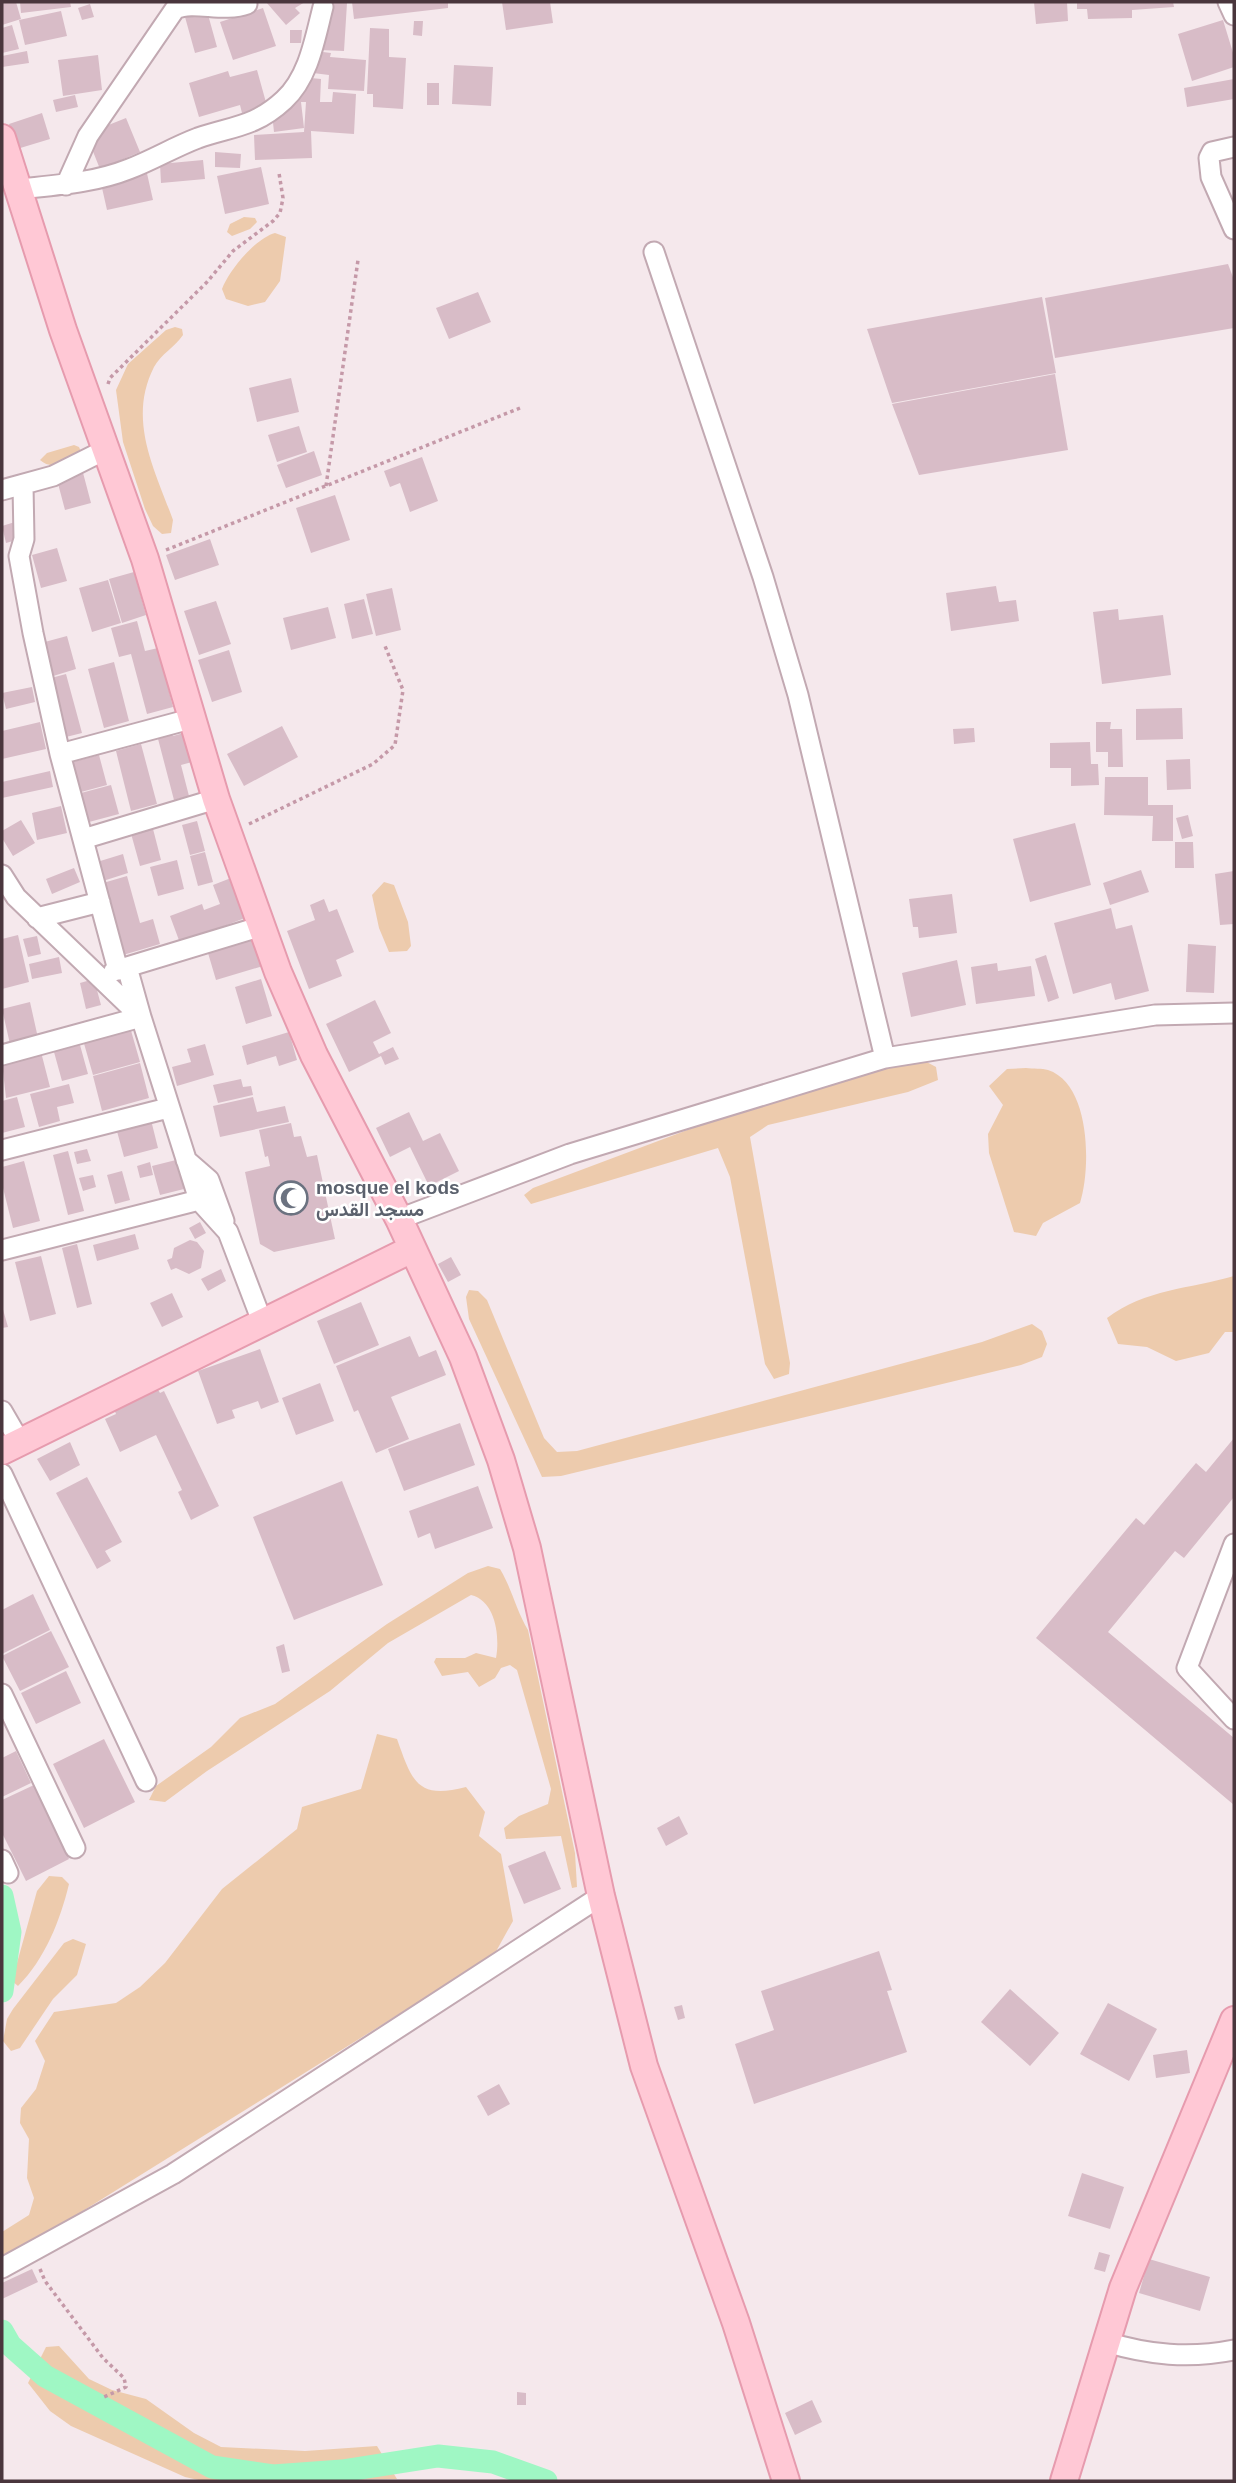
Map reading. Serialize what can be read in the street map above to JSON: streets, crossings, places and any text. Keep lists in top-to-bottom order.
{
  "places": {
    "mosque": ["mosque el kods مسجد القدس"]
  }
}
